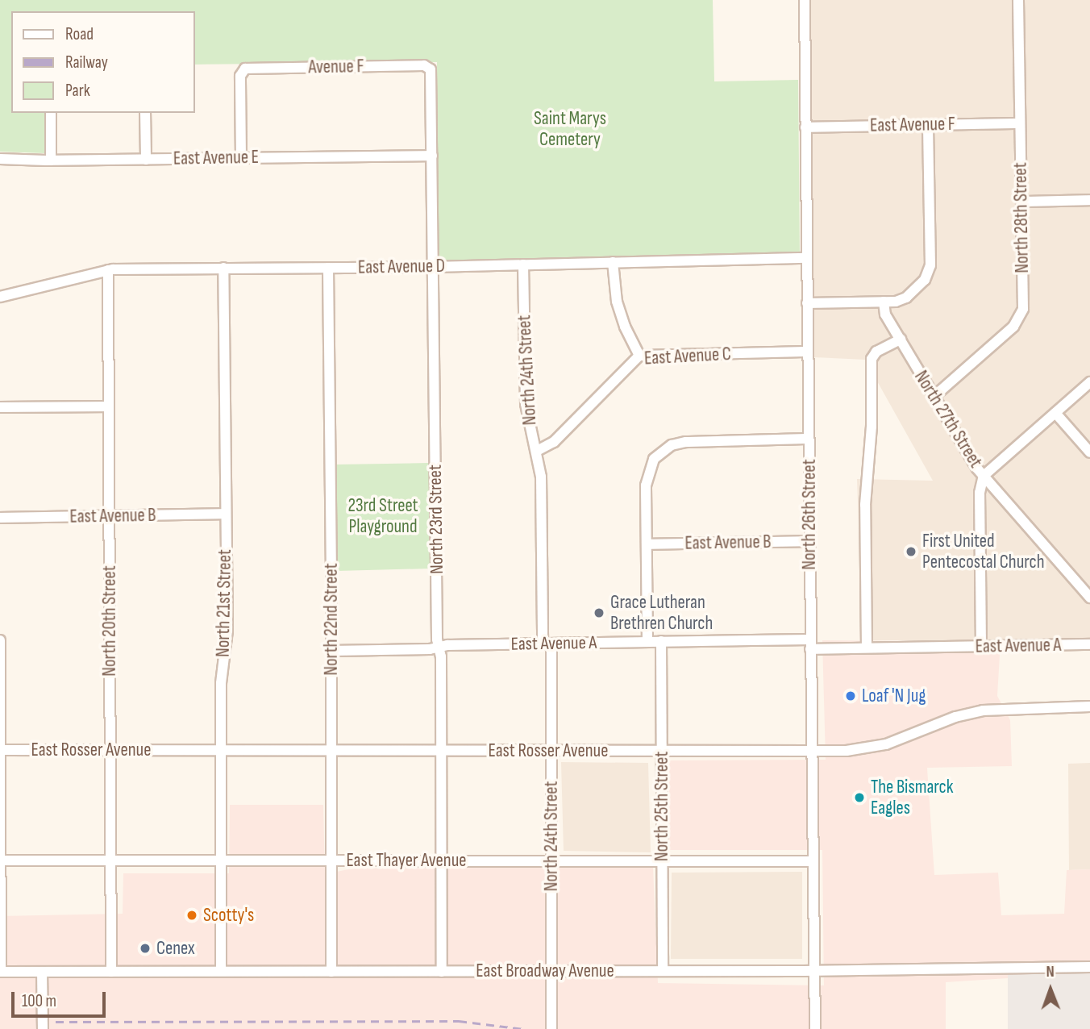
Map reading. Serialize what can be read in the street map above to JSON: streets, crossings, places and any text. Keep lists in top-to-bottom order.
{
  "streets": {
    "street": [
      "Avenue F",
      "East Avenue F",
      "East Avenue E",
      "North 28th Street",
      "East Avenue D",
      "East Avenue C",
      "North 24th Street",
      "North 27th Street",
      "North 26th Street",
      "East Avenue B",
      "North 23rd Street",
      "North 21st Street",
      "North 22nd Street",
      "North 20th Street",
      "East Avenue A",
      "East Rosser Avenue",
      "North 25th Street",
      "East Thayer Avenue",
      "East Broadway Avenue"
    ]
  },
  "crossings": [
    ["Avenue F", "East Avenue E"],
    ["Avenue F", "North 23rd Street"],
    ["East Avenue F", "North 28th Street"],
    ["East Avenue F", "North 26th Street"],
    ["East Avenue E", "North 23rd Street"],
    ["North 28th Street", "North 27th Street"],
    ["East Avenue D", "North 24th Street"],
    ["East Avenue D", "North 26th Street"],
    ["East Avenue D", "North 23rd Street"],
    ["East Avenue D", "North 21st Street"],
    ["East Avenue D", "North 22nd Street"],
    ["East Avenue D", "North 20th Street"],
    ["East Avenue C", "North 24th Street"],
    ["East Avenue C", "North 26th Street"],
    ["North 24th Street", "East Avenue A"],
    ["North 24th Street", "East Rosser Avenue"],
    ["North 24th Street", "East Thayer Avenue"],
    ["North 24th Street", "East Broadway Avenue"],
    ["North 27th Street", "East Avenue A"],
    ["North 26th Street", "East Avenue B"],
    ["North 26th Street", "East Avenue A"],
    ["North 26th Street", "East Rosser Avenue"],
    ["North 26th Street", "East Thayer Avenue"],
    ["North 26th Street", "East Broadway Avenue"],
    ["East Avenue B", "North 21st Street"],
    ["East Avenue B", "North 20th Street"],
    ["North 23rd Street", "East Avenue A"],
    ["North 23rd Street", "East Rosser Avenue"],
    ["North 23rd Street", "East Thayer Avenue"],
    ["North 23rd Street", "East Broadway Avenue"],
    ["North 21st Street", "East Rosser Avenue"],
    ["North 21st Street", "East Thayer Avenue"],
    ["North 21st Street", "East Broadway Avenue"],
    ["North 22nd Street", "East Avenue A"],
    ["North 22nd Street", "East Rosser Avenue"],
    ["North 22nd Street", "East Thayer Avenue"],
    ["North 22nd Street", "East Broadway Avenue"],
    ["North 20th Street", "East Rosser Avenue"],
    ["North 20th Street", "East Thayer Avenue"],
    ["North 20th Street", "East Broadway Avenue"],
    ["East Avenue A", "North 25th Street"],
    ["East Rosser Avenue", "North 25th Street"],
    ["North 25th Street", "East Thayer Avenue"],
    ["North 25th Street", "East Broadway Avenue"]
  ],
  "parks": ["Saint Marys Cemetery", "23rd Street Playground"],
  "places": [
    "First United Pentecostal Church",
    "Grace Lutheran Brethren Church",
    "Loaf 'N Jug",
    "The Bismarck Eagles",
    "Scotty's",
    "Cenex"
  ],
  "legend": ["Road", "Railway", "Park"],
  "scale_bar": "100 m",
  "north": "top"
}
